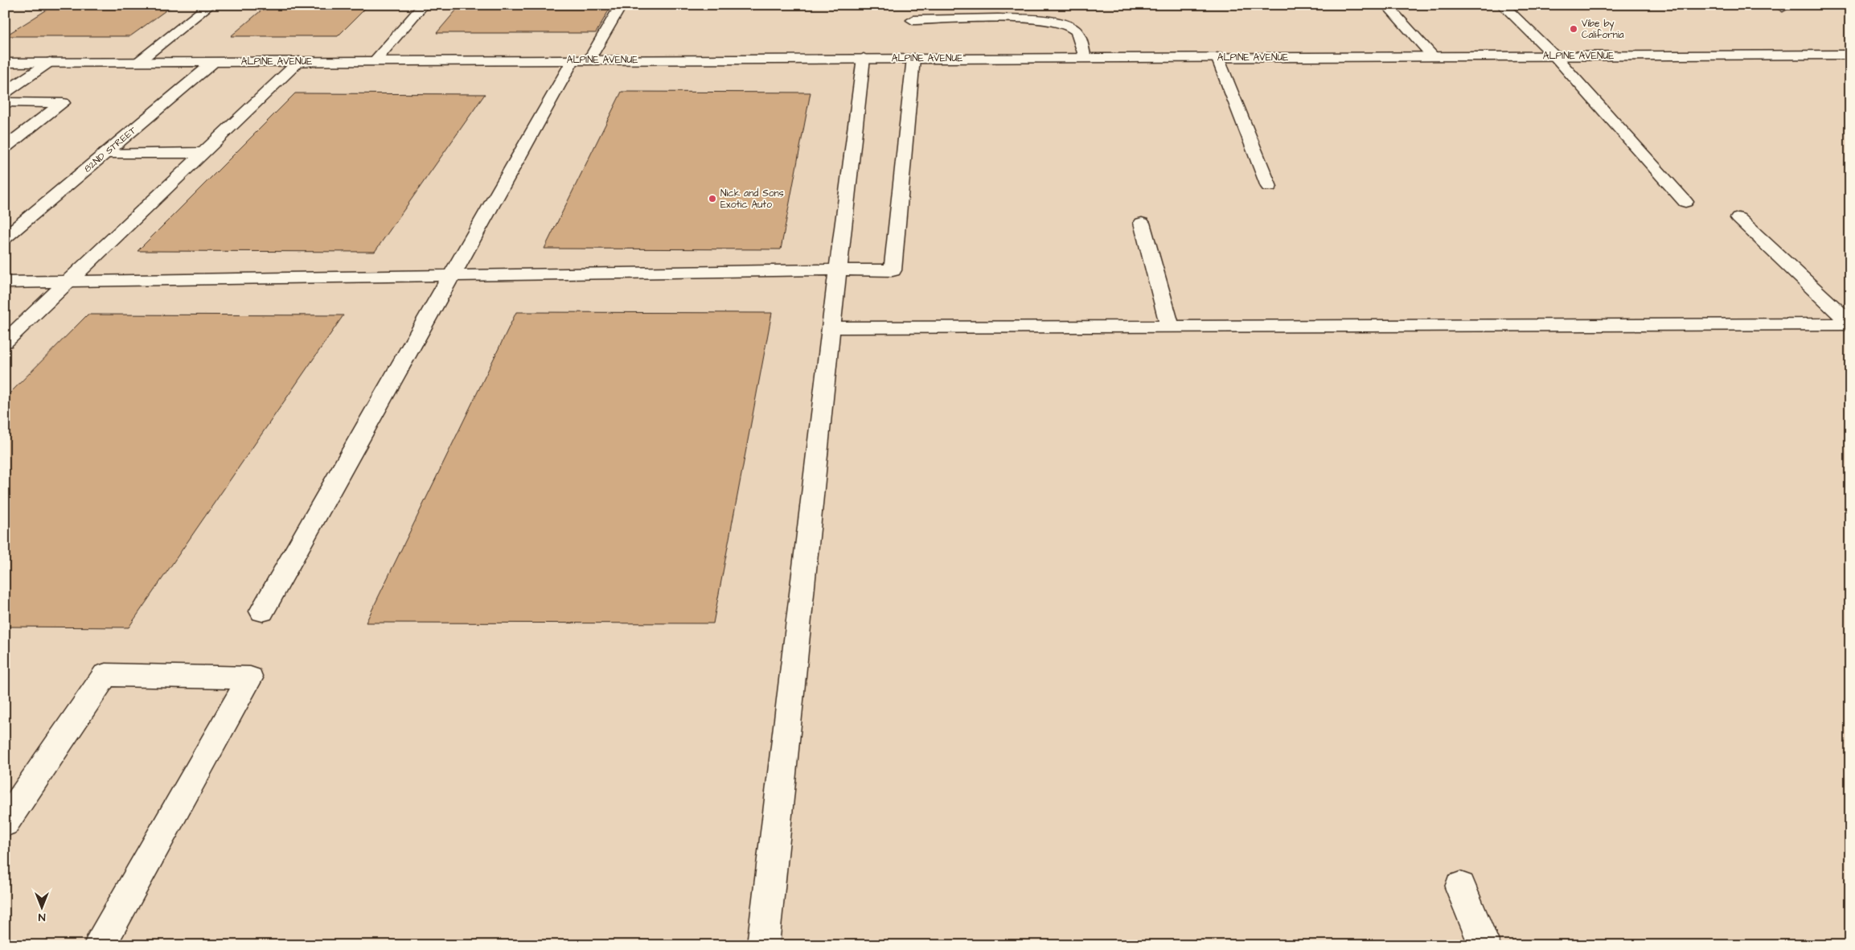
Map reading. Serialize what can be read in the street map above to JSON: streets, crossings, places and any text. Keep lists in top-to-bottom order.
{
  "streets": {
    "street": ["ALPINE AVENUE", "82ND STREET"]
  },
  "crossings": [
    ["ALPINE AVENUE", "82ND STREET"]
  ],
  "places": ["Vibe by California", "Nick and Sons Exotic Auto"],
  "north": "bottom"
}
